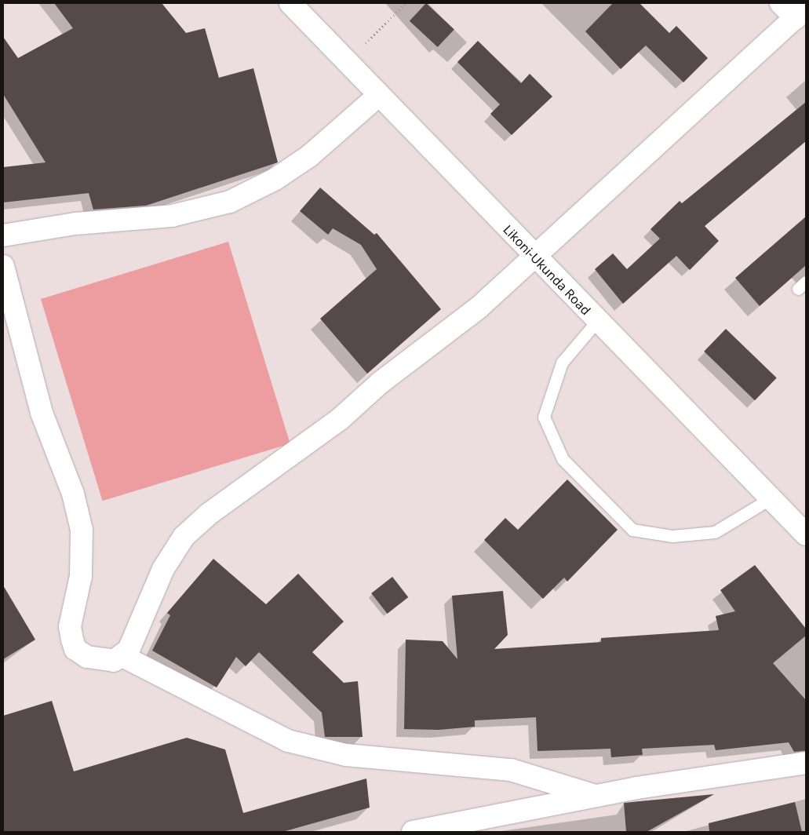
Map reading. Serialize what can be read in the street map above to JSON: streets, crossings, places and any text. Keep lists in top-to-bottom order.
{
  "streets": {
    "main road": ["Likoni-Ukunda Road"]
  }
}
